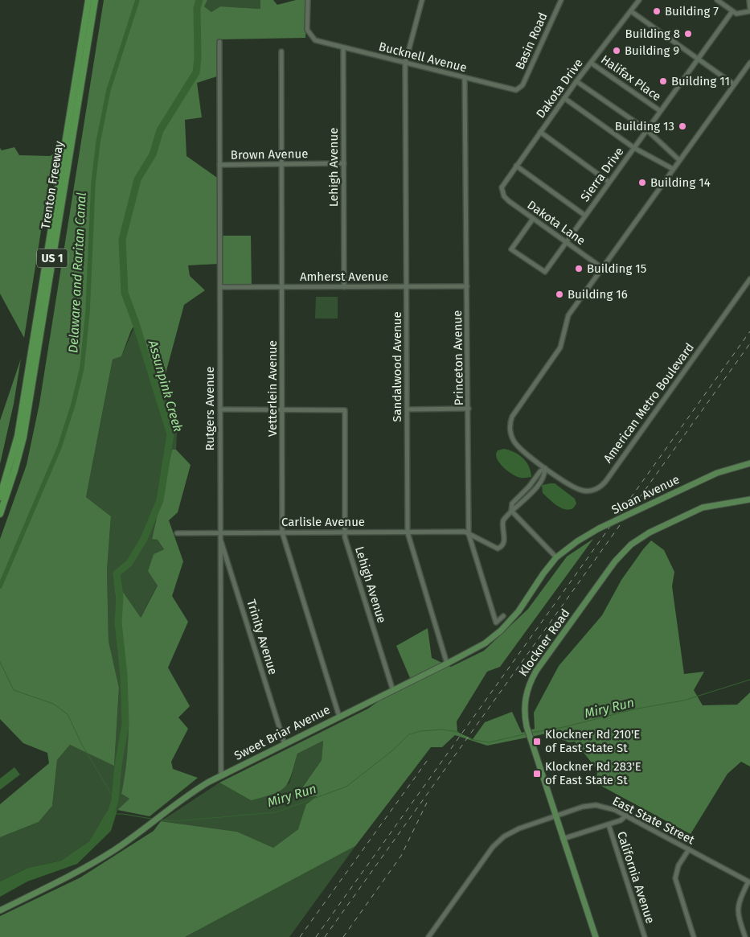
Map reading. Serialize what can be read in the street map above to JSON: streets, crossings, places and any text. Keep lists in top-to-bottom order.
{
  "streets": {
    "highway": ["Trenton Freeway", "US 1"],
    "main road": ["Sloan Avenue", "Klockner Road", "Sweet Briar Avenue"],
    "street": [
      "Basin Road",
      "Bucknell Avenue",
      "Halifax Place",
      "Dakota Drive",
      "Brown Avenue",
      "Lehigh Avenue",
      "Sierra Drive",
      "Dakota Lane",
      "Amherst Avenue",
      "Princeton Avenue",
      "Sandalwood Avenue",
      "Vetterlein Avenue",
      "American Metro Boulevard",
      "Rutgers Avenue",
      "Carlisle Avenue",
      "Trinity Avenue",
      "East State Street",
      "California Avenue"
    ]
  },
  "crossings": [
    ["Basin Road", "Bucknell Avenue"],
    ["Bucknell Avenue", "Lehigh Avenue"],
    ["Bucknell Avenue", "Princeton Avenue"],
    ["Bucknell Avenue", "Sandalwood Avenue"],
    ["Halifax Place", "Dakota Drive"],
    ["Halifax Place", "Sierra Drive"],
    ["Dakota Drive", "Dakota Lane"],
    ["Brown Avenue", "Lehigh Avenue"],
    ["Brown Avenue", "Vetterlein Avenue"],
    ["Brown Avenue", "Rutgers Avenue"],
    ["Lehigh Avenue", "Amherst Avenue"],
    ["Lehigh Avenue", "Vetterlein Avenue"],
    ["Lehigh Avenue", "Carlisle Avenue"],
    ["Lehigh Avenue", "Sweet Briar Avenue"],
    ["Sierra Drive", "Dakota Lane"],
    ["Dakota Lane", "American Metro Boulevard"],
    ["Amherst Avenue", "Princeton Avenue"],
    ["Amherst Avenue", "Sandalwood Avenue"],
    ["Amherst Avenue", "Vetterlein Avenue"],
    ["Amherst Avenue", "Rutgers Avenue"],
    ["Princeton Avenue", "Carlisle Avenue"],
    ["Sandalwood Avenue", "Carlisle Avenue"],
    ["Sandalwood Avenue", "Sweet Briar Avenue"],
    ["Vetterlein Avenue", "Carlisle Avenue"],
    ["Vetterlein Avenue", "Sweet Briar Avenue"],
    ["Rutgers Avenue", "Carlisle Avenue"],
    ["Rutgers Avenue", "Trinity Avenue"],
    ["Rutgers Avenue", "Sweet Briar Avenue"],
    ["Sloan Avenue", "Sweet Briar Avenue"],
    ["Carlisle Avenue", "Trinity Avenue"],
    ["Trinity Avenue", "Sweet Briar Avenue"],
    ["Klockner Road", "East State Street"]
  ],
  "water": ["Delaware and Raritan Canal", "Assunpink Creek", "Miry Run"],
  "places": {
    "other": [
      "Building 7",
      "Building 8",
      "Building 9",
      "Building 11",
      "Building 13",
      "Building 14",
      "Building 15",
      "Building 16"
    ],
    "transit": ["Klockner Rd 210'E of East State St", "Klockner Rd 283'E of East State St"]
  }
}
